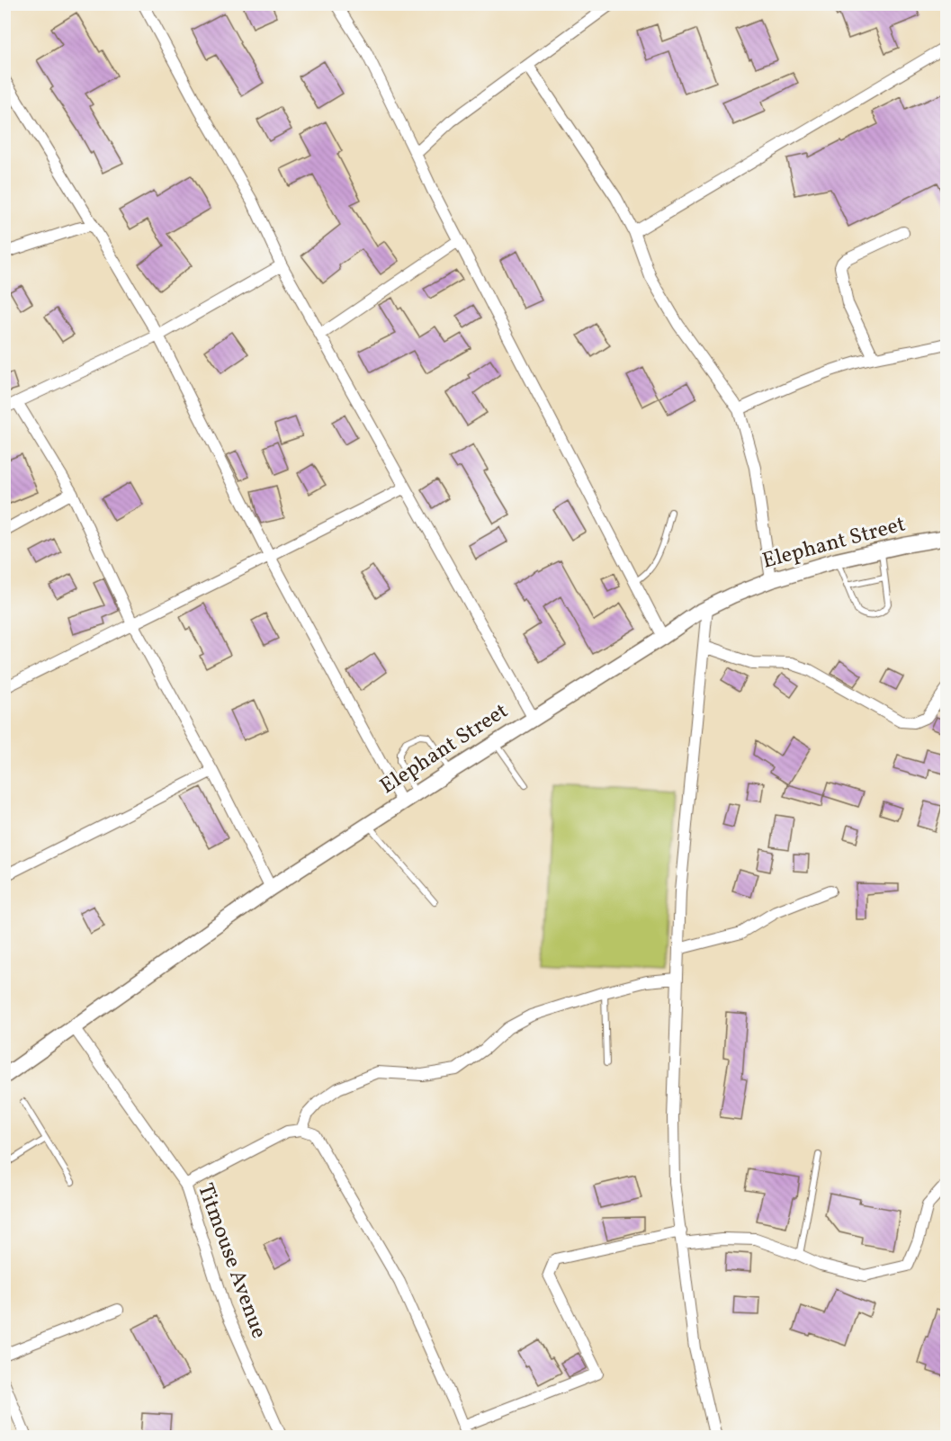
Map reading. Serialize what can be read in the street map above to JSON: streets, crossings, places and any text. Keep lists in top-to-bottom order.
{
  "streets": {
    "main road": ["Elephant Street"],
    "street": ["Titmouse Avenue"]
  },
  "crossings": [
    ["Elephant Street", "Titmouse Avenue"]
  ]
}
